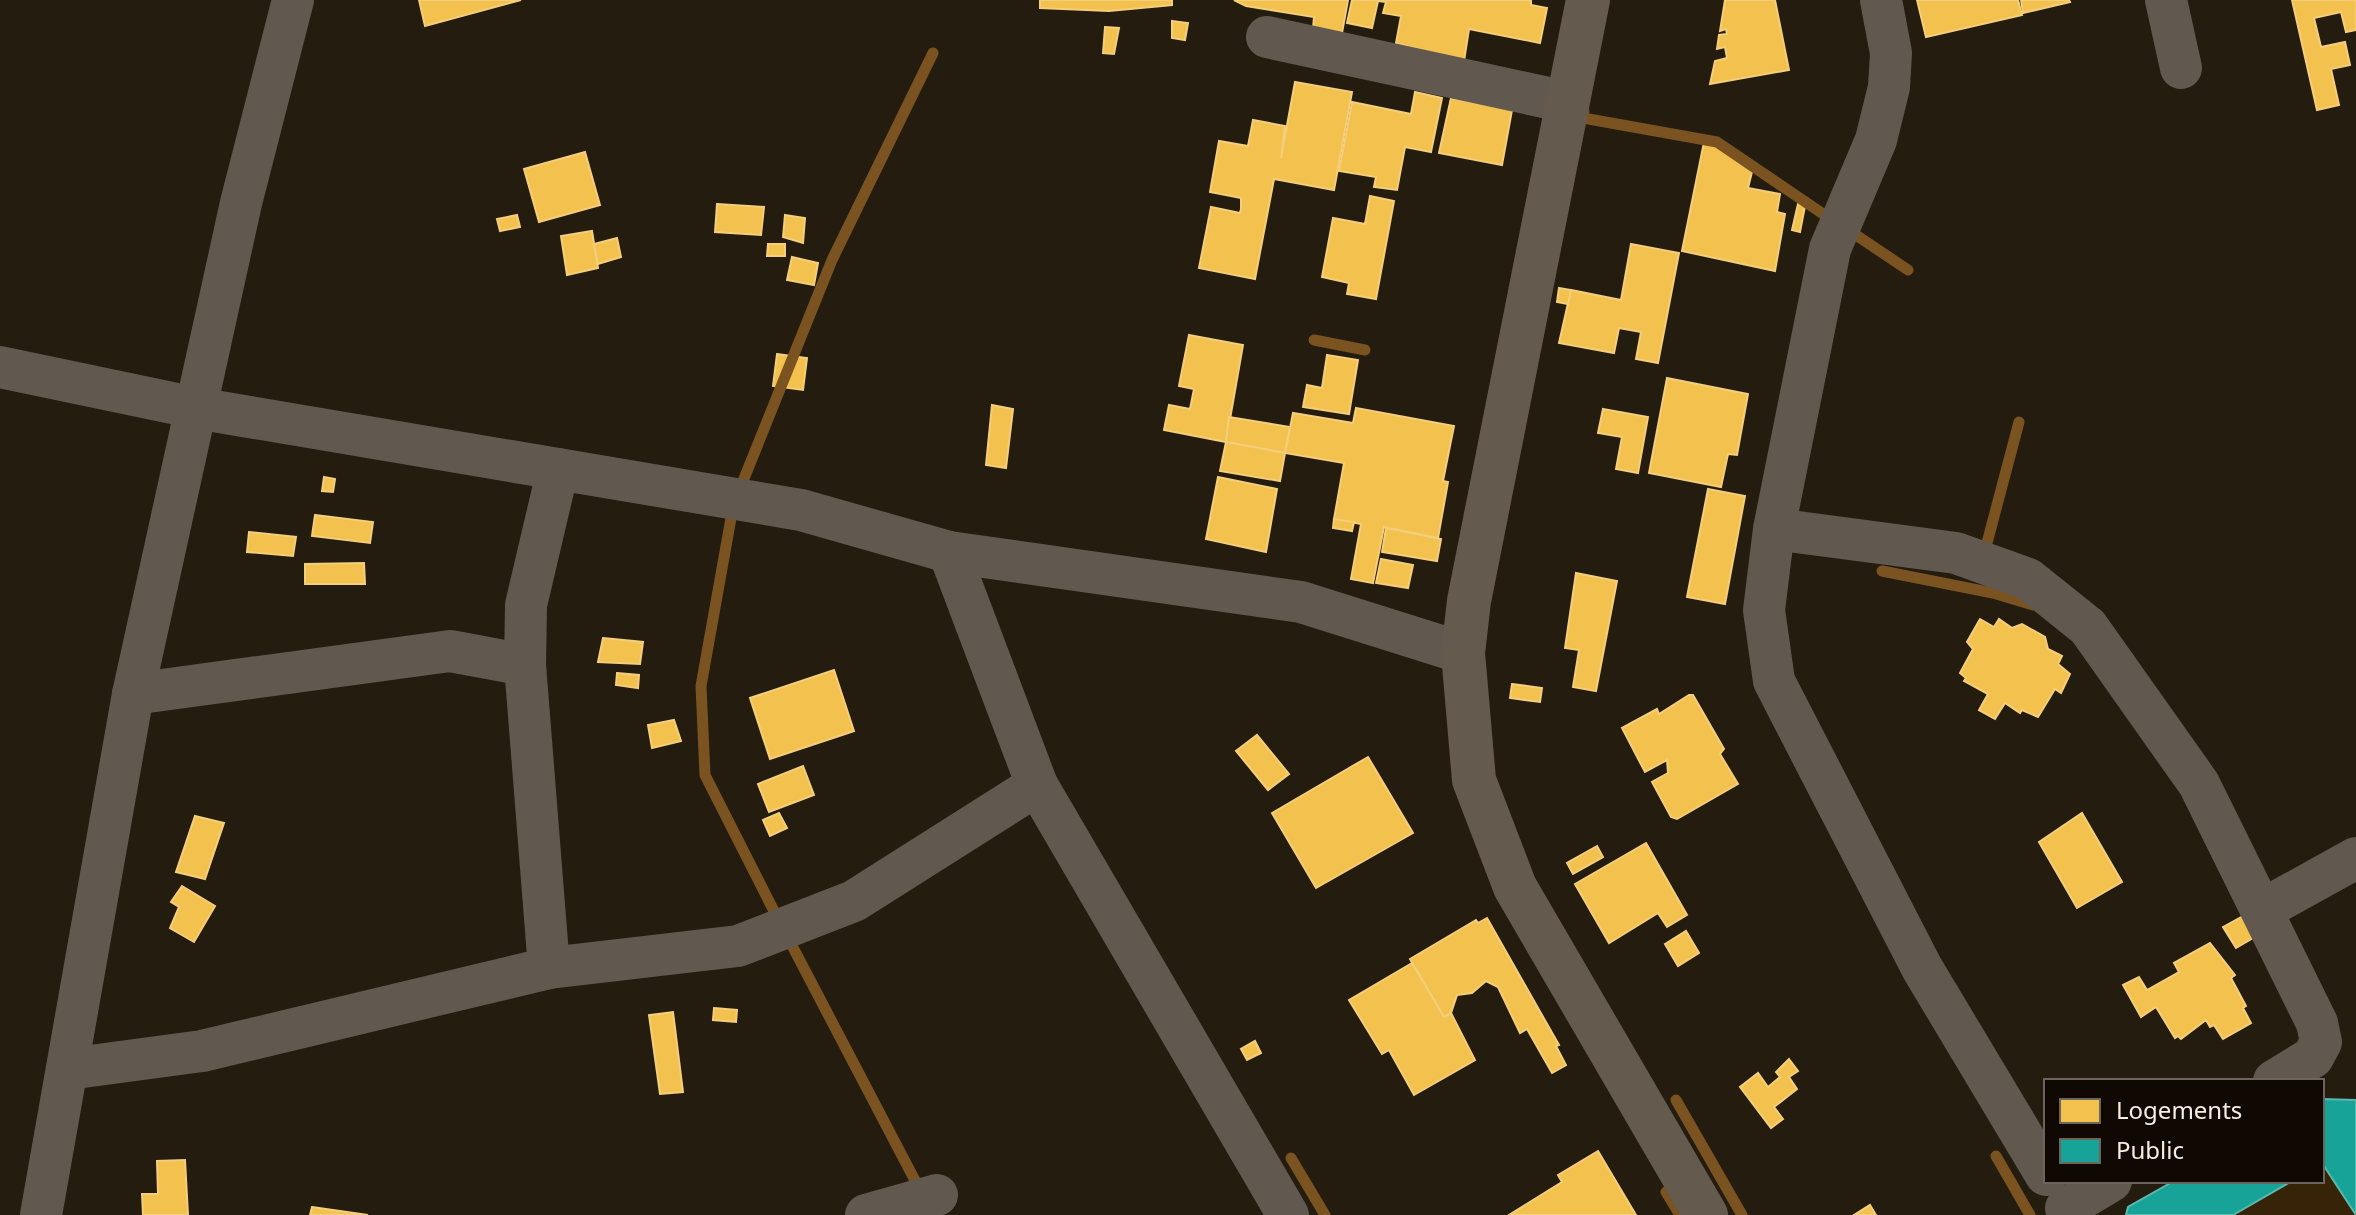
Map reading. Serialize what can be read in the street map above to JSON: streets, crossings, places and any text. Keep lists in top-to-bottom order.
{
  "legend": ["Logements", "Public"]
}
